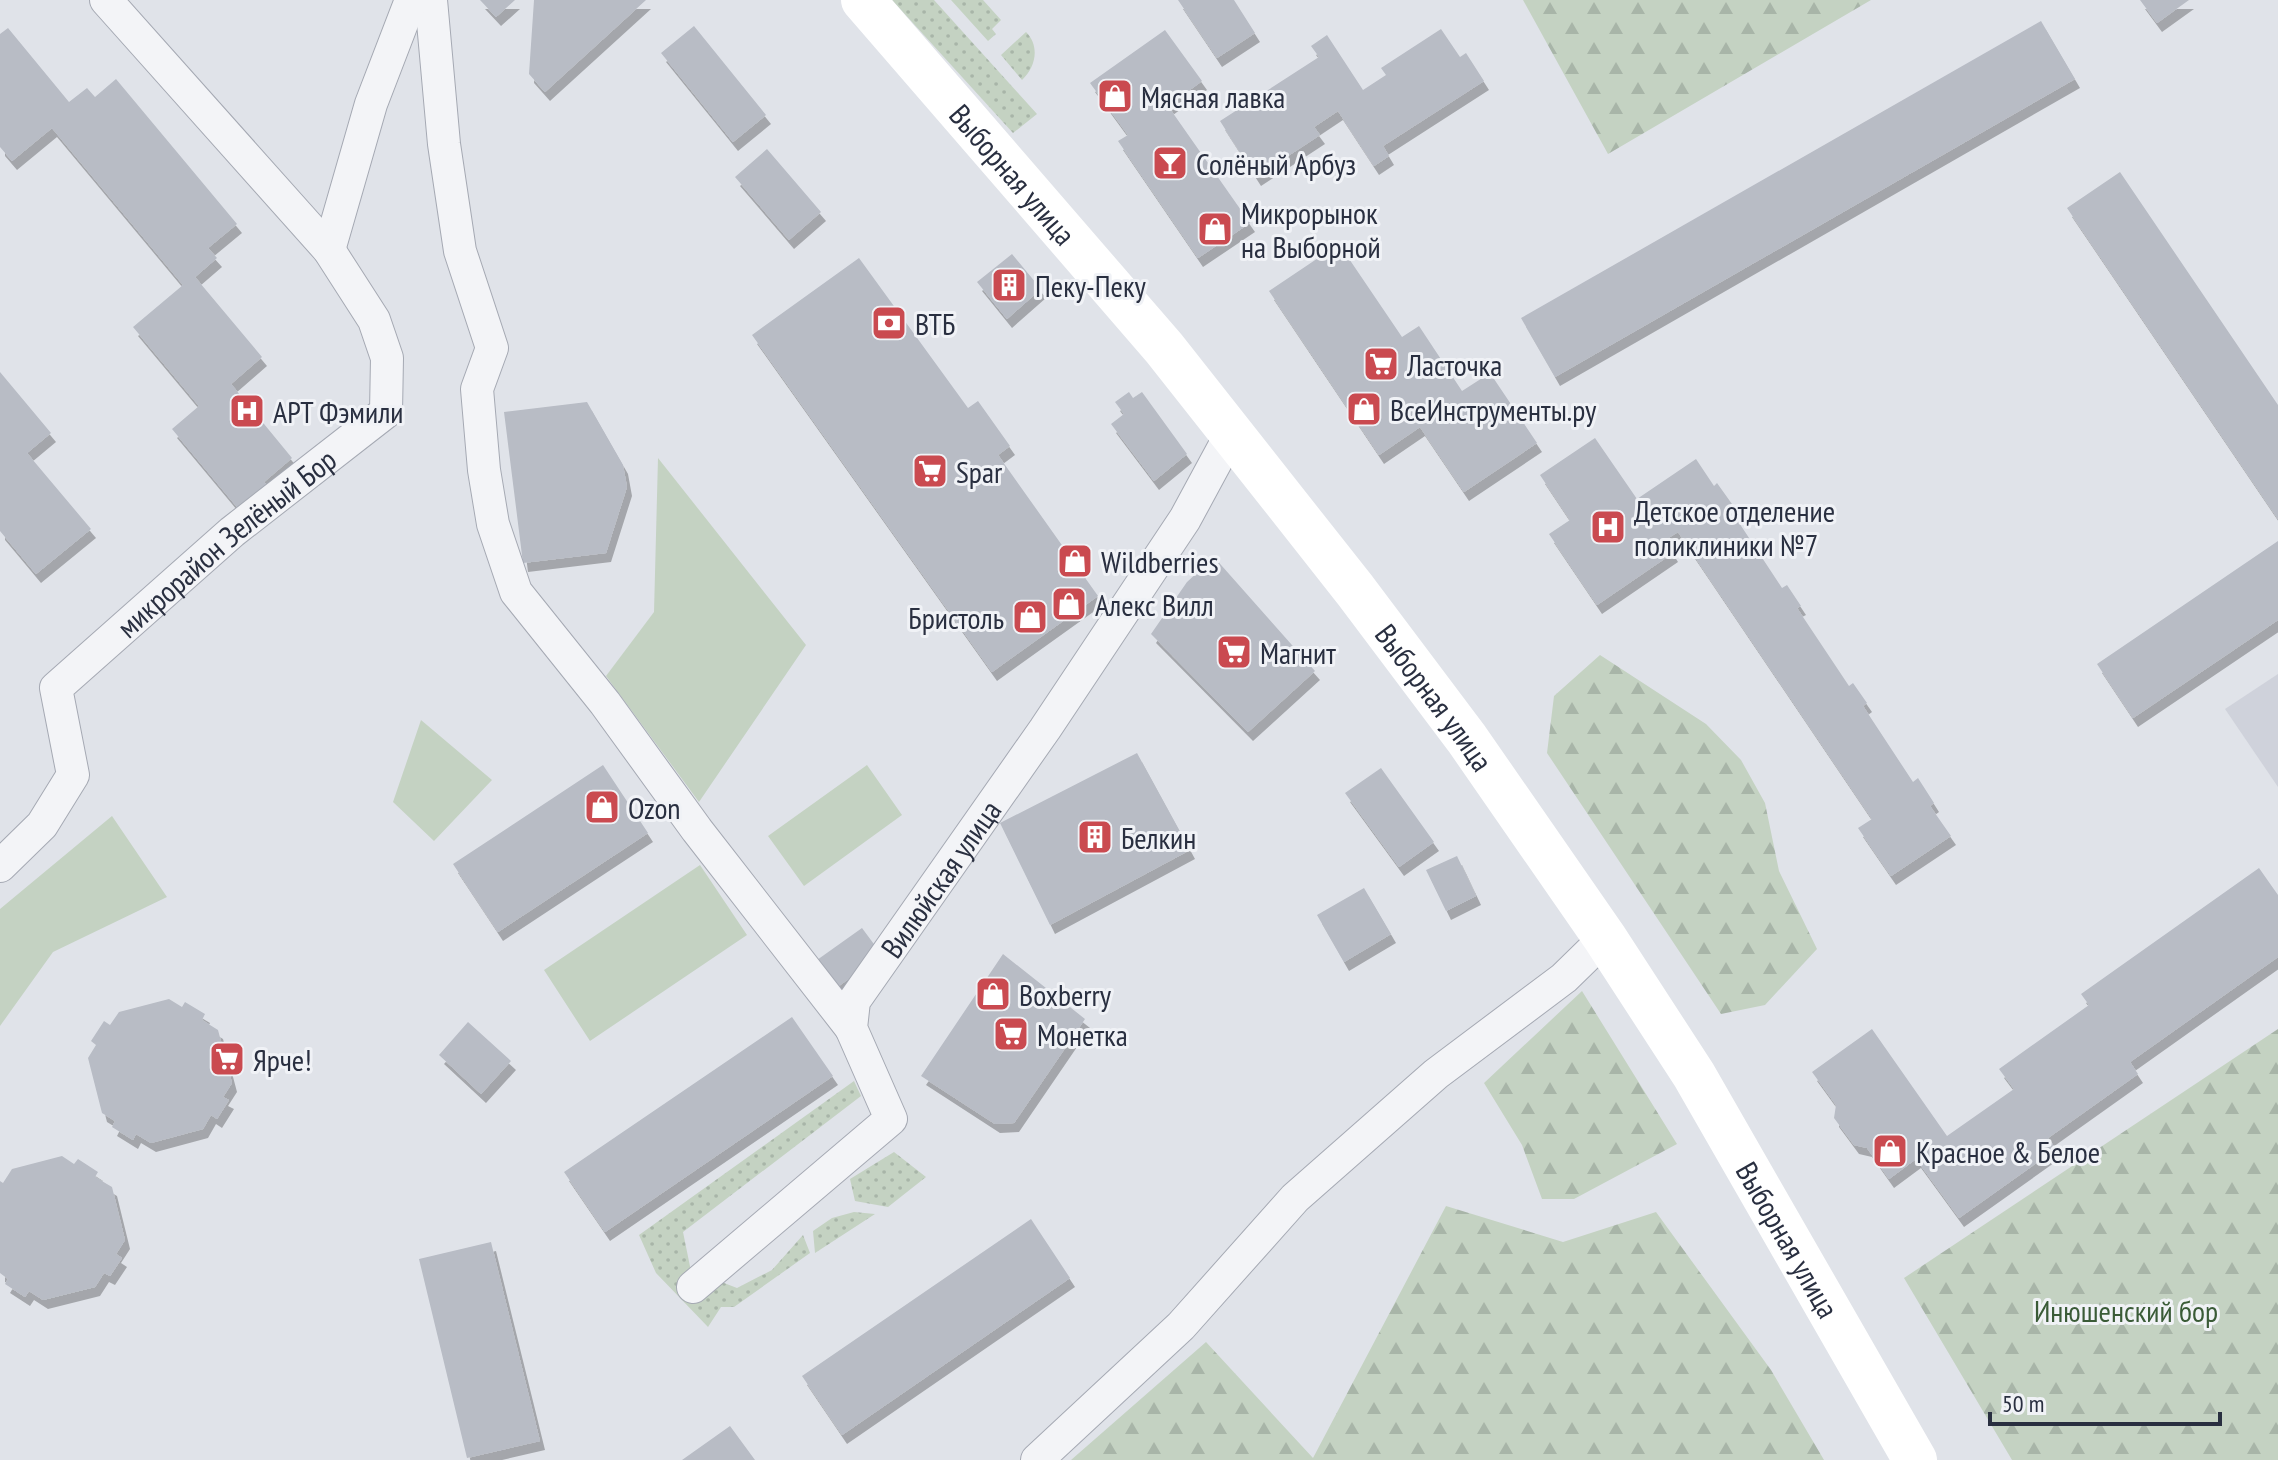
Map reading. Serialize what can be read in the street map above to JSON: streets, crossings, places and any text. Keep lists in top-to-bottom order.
{
  "streets": {
    "main road": ["Выборная улица"],
    "street": ["микрорайон Зелёный Бор", "Вилюйская улица"]
  },
  "crossings": [
    ["Выборная улица", "Вилюйская улица"]
  ],
  "parks": ["Инюшенский бор"],
  "places": {
    "shop": [
      "Мясная лавка",
      "Микрорынок на Выборной",
      "ВсеИнструменты.ру",
      "Wildberries",
      "Алекс Вилл",
      "Бристоль",
      "Ozon",
      "Boxberry",
      "Красное & Белое"
    ],
    "bar": ["Солёный Арбуз"],
    "building": ["Пеку-Пеку", "Белкин"],
    "bank": ["ВТБ"],
    "supermarket": [
      "Ласточка",
      "Spar",
      "Магнит",
      "Монетка",
      "Ярче!"
    ],
    "hospital": ["АРТ Фэмили", "Детское отделение поликлиники №7"]
  },
  "scale_bar": "50 m"
}
